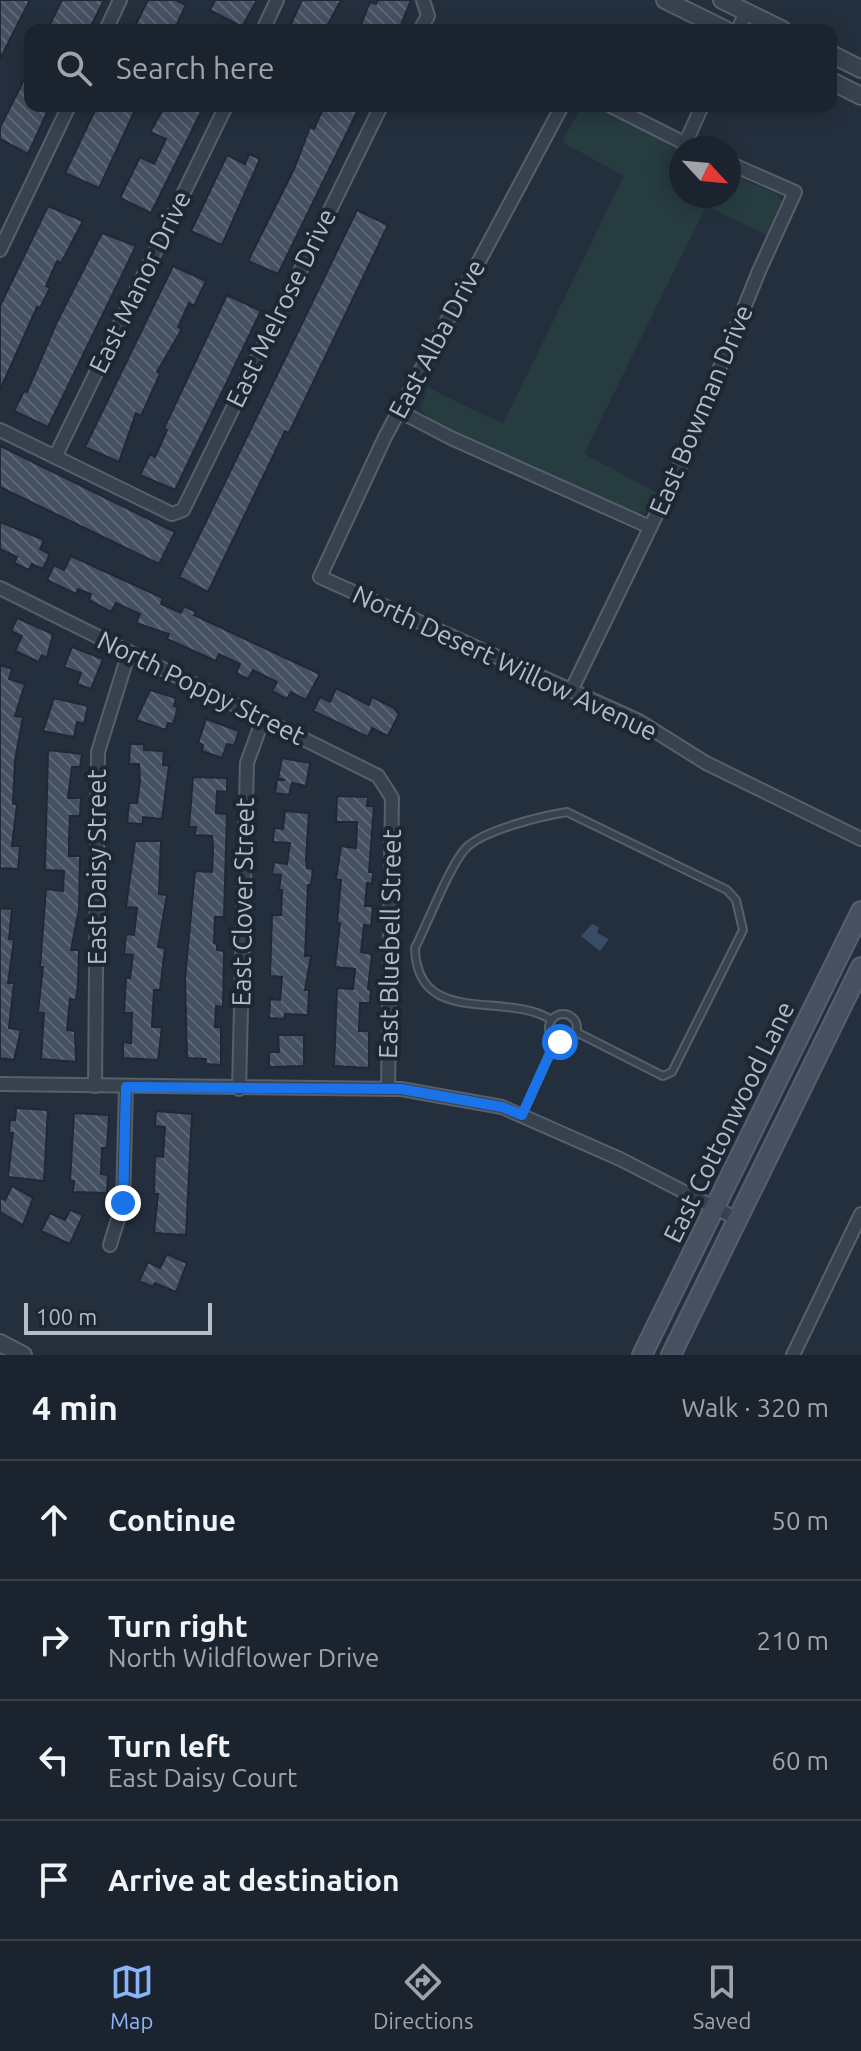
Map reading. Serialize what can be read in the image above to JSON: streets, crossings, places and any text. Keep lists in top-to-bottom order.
{
  "streets": {
    "main road": ["East Cottonwood Lane"],
    "street": [
      "East Manor Drive",
      "East Melrose Drive",
      "East Alba Drive",
      "East Bowman Drive",
      "North Desert Willow Avenue",
      "North Poppy Street",
      "East Daisy Street",
      "East Clover Street",
      "East Bluebell Street"
    ]
  },
  "crossings": [
    ["East Manor Drive", "East Melrose Drive"],
    ["East Alba Drive", "North Desert Willow Avenue"],
    ["East Bowman Drive", "North Desert Willow Avenue"],
    ["North Poppy Street", "East Daisy Street"],
    ["North Poppy Street", "East Clover Street"],
    ["North Poppy Street", "East Bluebell Street"]
  ],
  "scale_bar": "100 m",
  "north": "bottom right",
  "page": {
    "search": "Search here",
    "scale": "100 m",
    "heading": ["4 min", "Walk · 320 m"],
    "list": [
      ["Continue", "50 m"],
      ["Turn right", "North Wildflower Drive", "210 m"],
      ["Turn left", "East Daisy Court", "60 m"],
      "Arrive at destination"
    ],
    "nav": ["Map", "Directions", "Saved"]
  }
}
